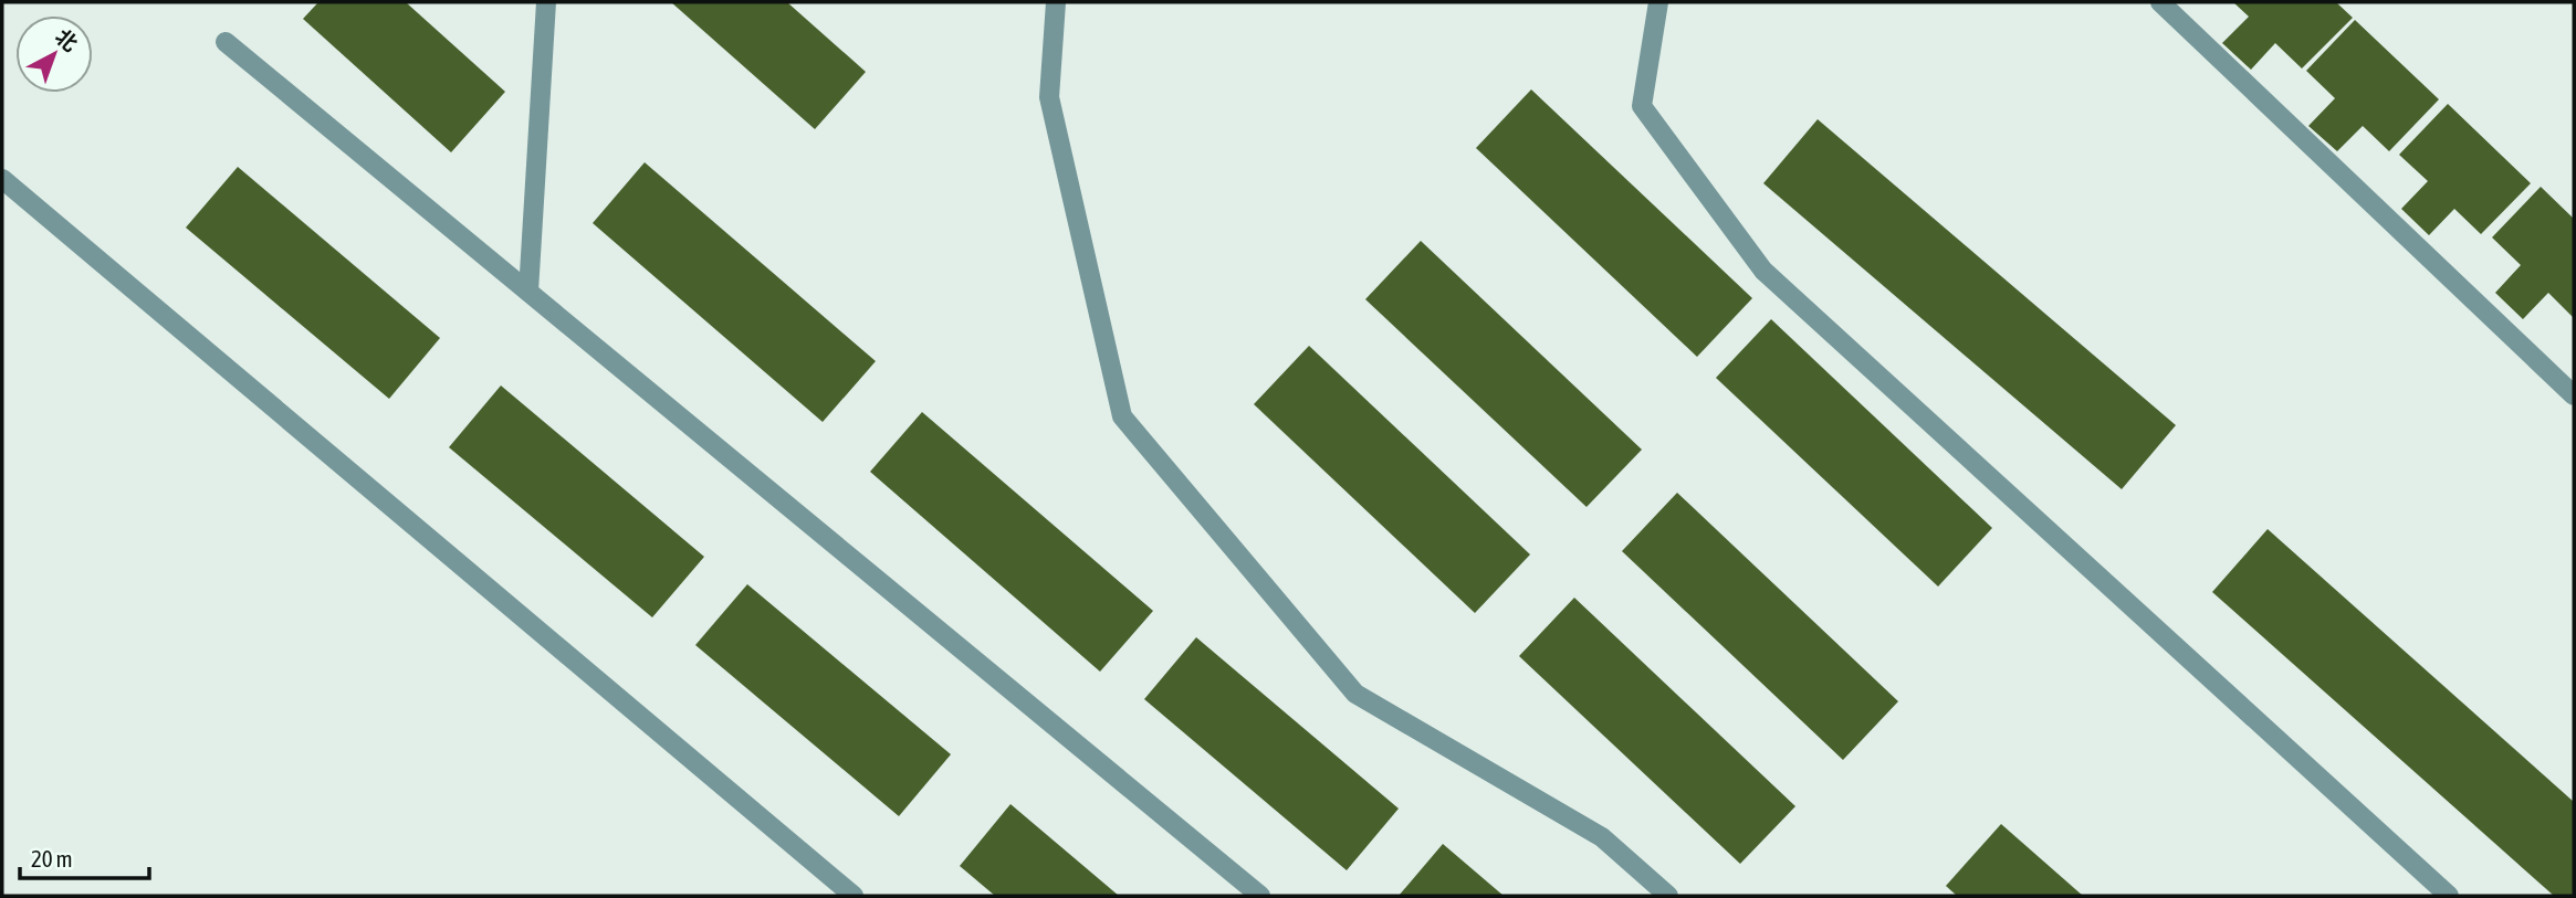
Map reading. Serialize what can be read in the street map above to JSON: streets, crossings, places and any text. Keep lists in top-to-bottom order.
{
  "scale_bar": "20 m",
  "north": "top right"
}
